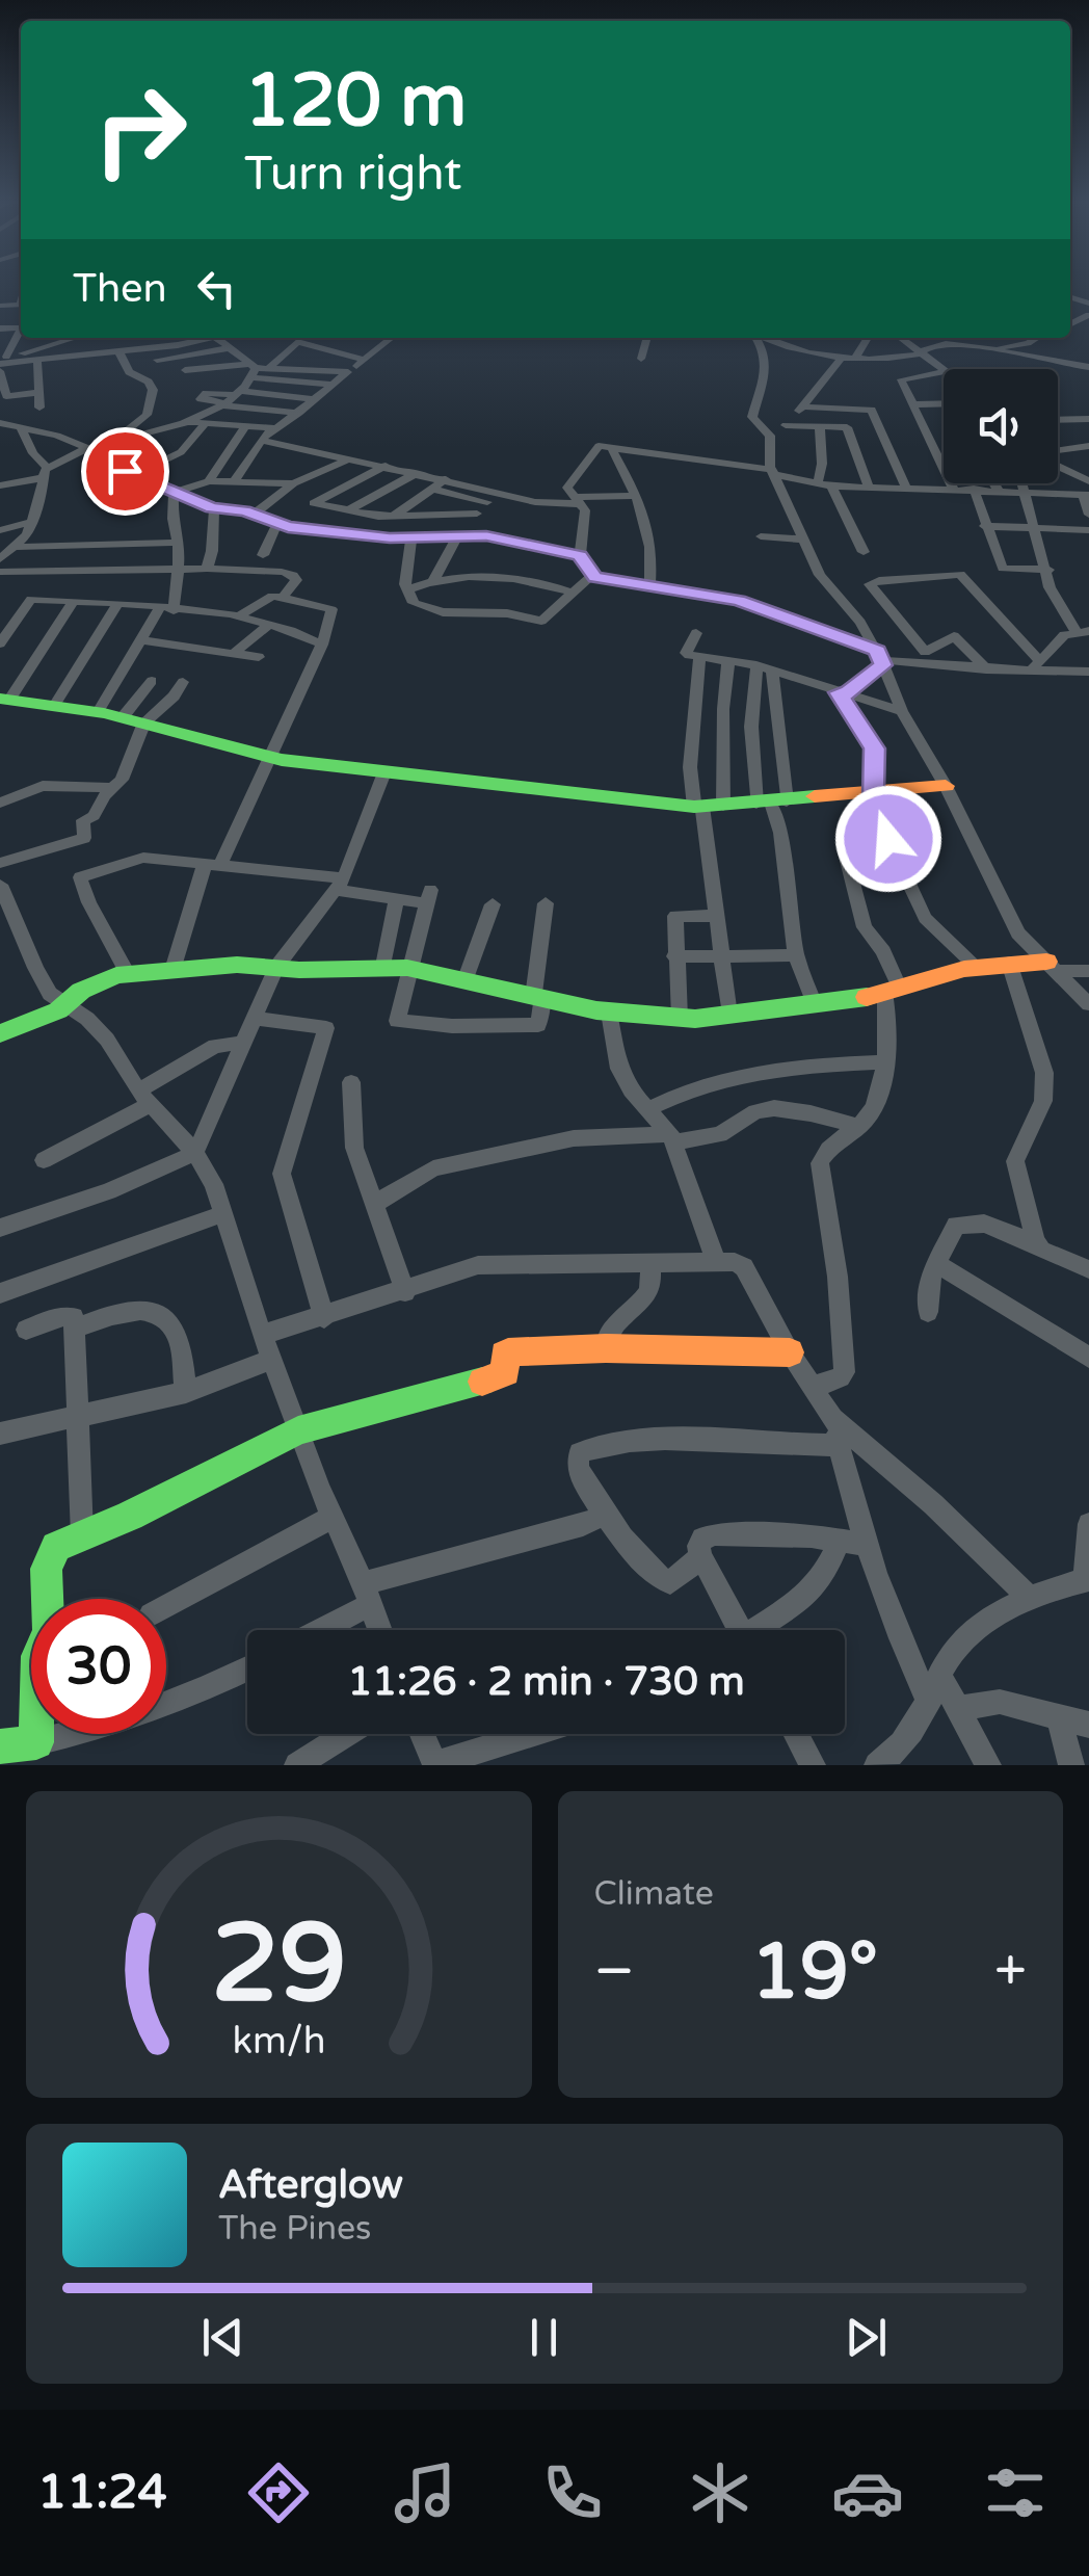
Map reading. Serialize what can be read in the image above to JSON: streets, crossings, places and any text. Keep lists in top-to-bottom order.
{
  "page": {
    "turn": ["120 m", "Turn right"],
    "then": "Then",
    "limit": "30",
    "trip": "11:26 · 2 min · 730 m",
    "tile": "Climate",
    "heat": ["−", "19°", "+"],
    "song": ["Afterglow", "The Pines"],
    "tabs": "11:24",
    "gauge": ["29", "km/h"]
  }
}
